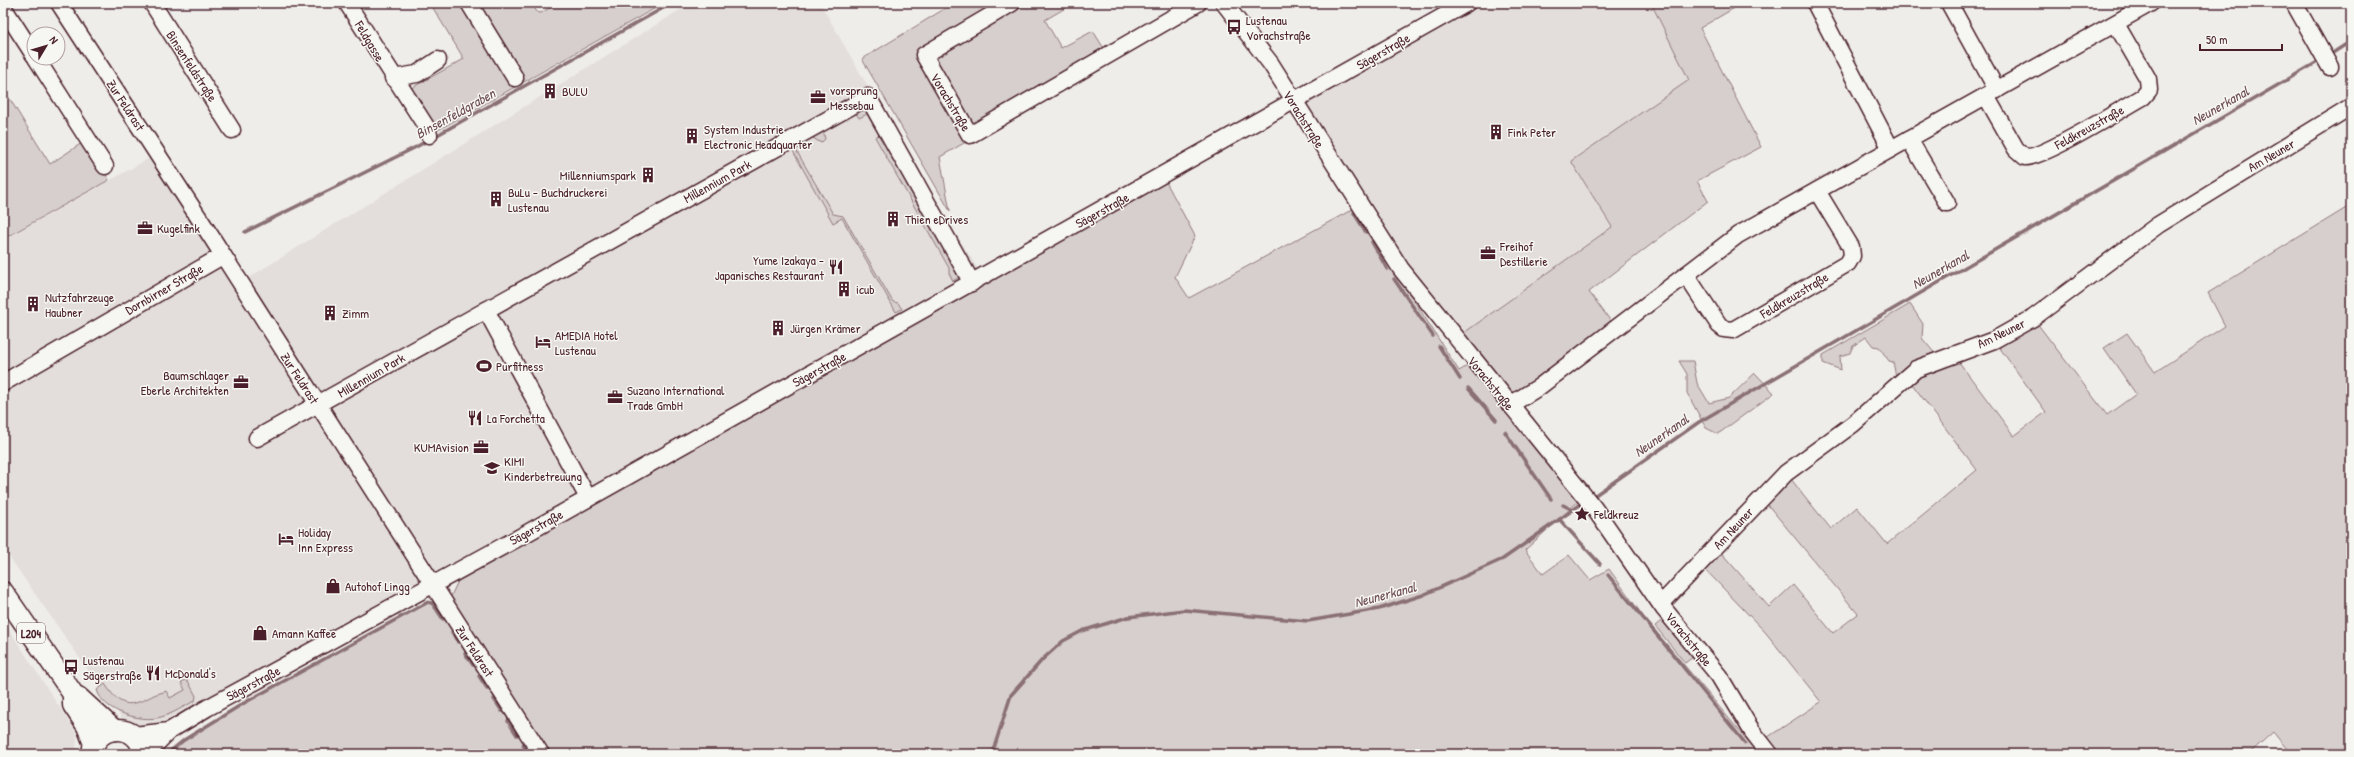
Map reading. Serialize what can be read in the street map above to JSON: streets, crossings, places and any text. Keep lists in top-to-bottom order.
{
  "streets": {
    "main road": ["L204"],
    "street": [
      "Feldgasse",
      "Sägerstraße",
      "Binsenfeldstraße",
      "Vorachstraße",
      "Zur Feldrast",
      "Feldkreuzstraße",
      "Am Neuner",
      "Millennium Park",
      "Dornbirner Straße"
    ]
  },
  "crossings": [
    ["Sägerstraße", "Vorachstraße"],
    ["Sägerstraße", "Zur Feldrast"],
    ["Sägerstraße", "Millennium Park"],
    ["Sägerstraße", "L204"],
    ["Vorachstraße", "Am Neuner"],
    ["Zur Feldrast", "Millennium Park"],
    ["Zur Feldrast", "Dornbirner Straße"]
  ],
  "water": ["Neunerkanal", "Binsenfeldgraben"],
  "places": {
    "bus stop": ["Lustenau Vorachstraße", "Lustenau Sägerstraße"],
    "building": [
      "BULU",
      "Fink Peter",
      "System Industrie Electronic Headquarter",
      "Millenniumspark",
      "BuLu - Buchdruckerei Lustenau",
      "Thien eDrives",
      "icub",
      "Nutzfahrzeuge Haubner",
      "Zimm",
      "Jürgen Krämer"
    ],
    "office": [
      "vorsprung Messebau",
      "Kugelfink",
      "Freihof Destillerie",
      "Baumschlager Eberle Architekten",
      "Suzano International Trade GmbH",
      "KUMAvision"
    ],
    "restaurant": ["Yume Izakaya - Japanisches Restaurant", "La Forchetta", "McDonald's"],
    "hotel": ["AMEDIA Hotel Lustenau", "Holiday Inn Express"],
    "sports": ["Purfitness"],
    "school or university": ["KIMI Kinderbetreuung"],
    "place": ["Feldkreuz"],
    "shop": ["Autohof Lingg", "Amann Kaffee"]
  },
  "scale_bar": "50 m",
  "north": "top right"
}
